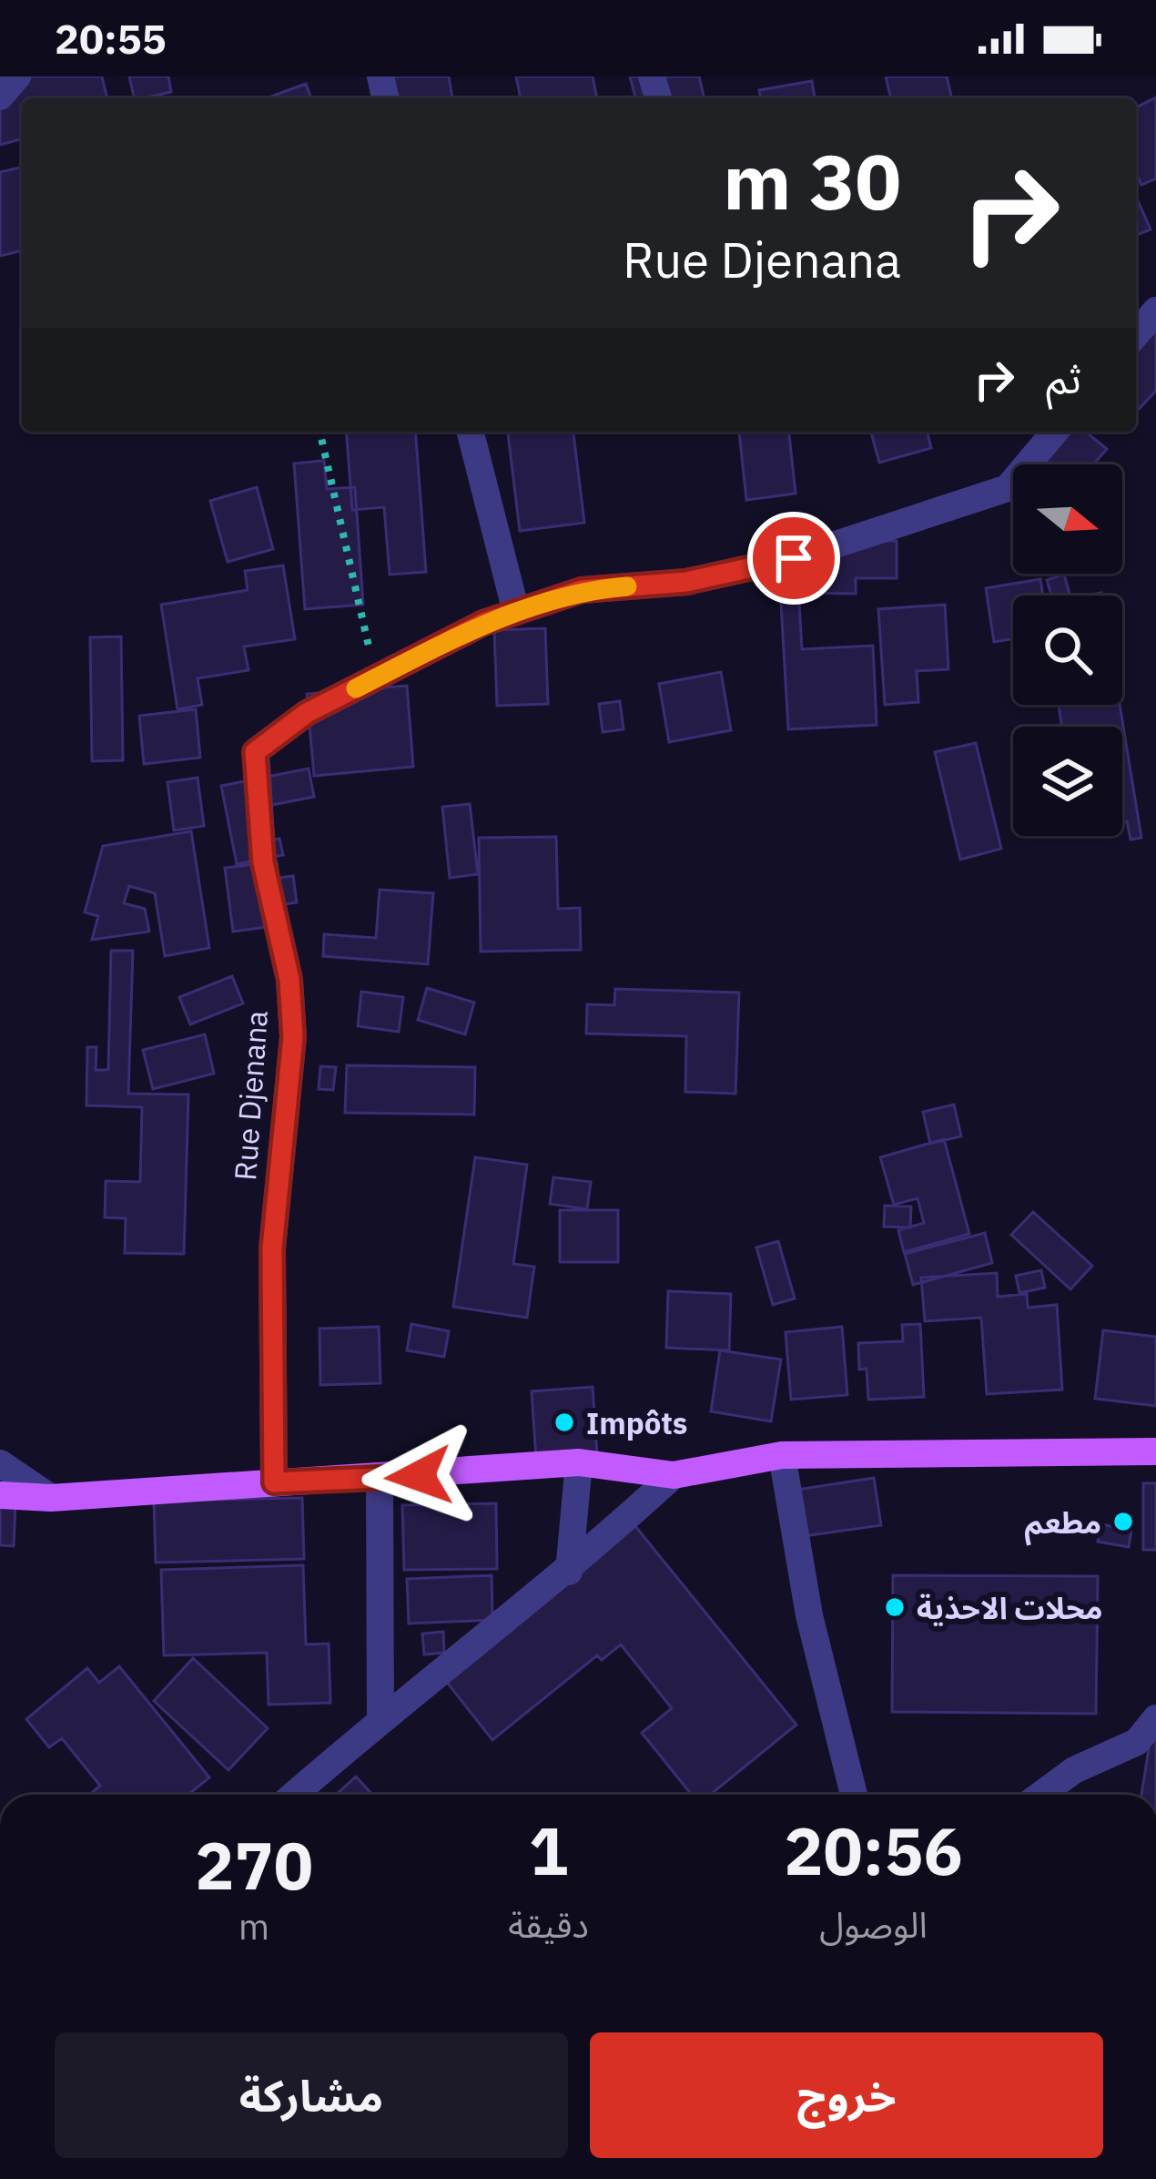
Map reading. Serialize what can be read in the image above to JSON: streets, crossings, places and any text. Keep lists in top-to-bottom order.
{
  "streets": {
    "street": ["Rue Djenana"]
  },
  "places": ["Impôts", "مطعم", "محلات الاحذية"],
  "north": "right",
  "page": {
    "status": "20:55",
    "turn": ["30 m", "Rue Djenana"],
    "then": "ثم",
    "eta": [
      "20:56",
      "الوصول",
      "1",
      "دقيقة",
      "270",
      "m"
    ],
    "buttons": ["خروج", "مشاركة"]
  }
}
